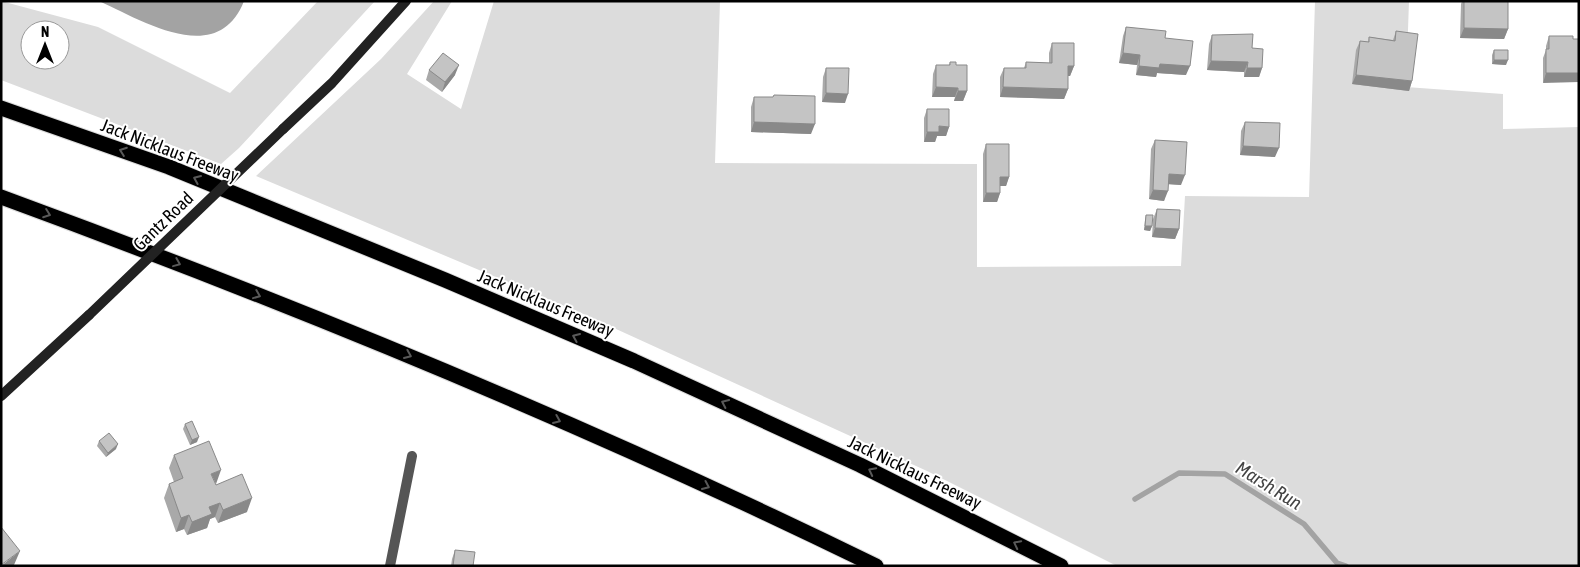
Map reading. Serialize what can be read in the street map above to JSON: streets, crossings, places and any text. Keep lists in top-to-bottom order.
{
  "streets": {
    "highway": ["Jack Nicklaus Freeway"],
    "main road": ["Gantz Road"]
  },
  "water": ["Marsh Run"],
  "north": "top"
}
